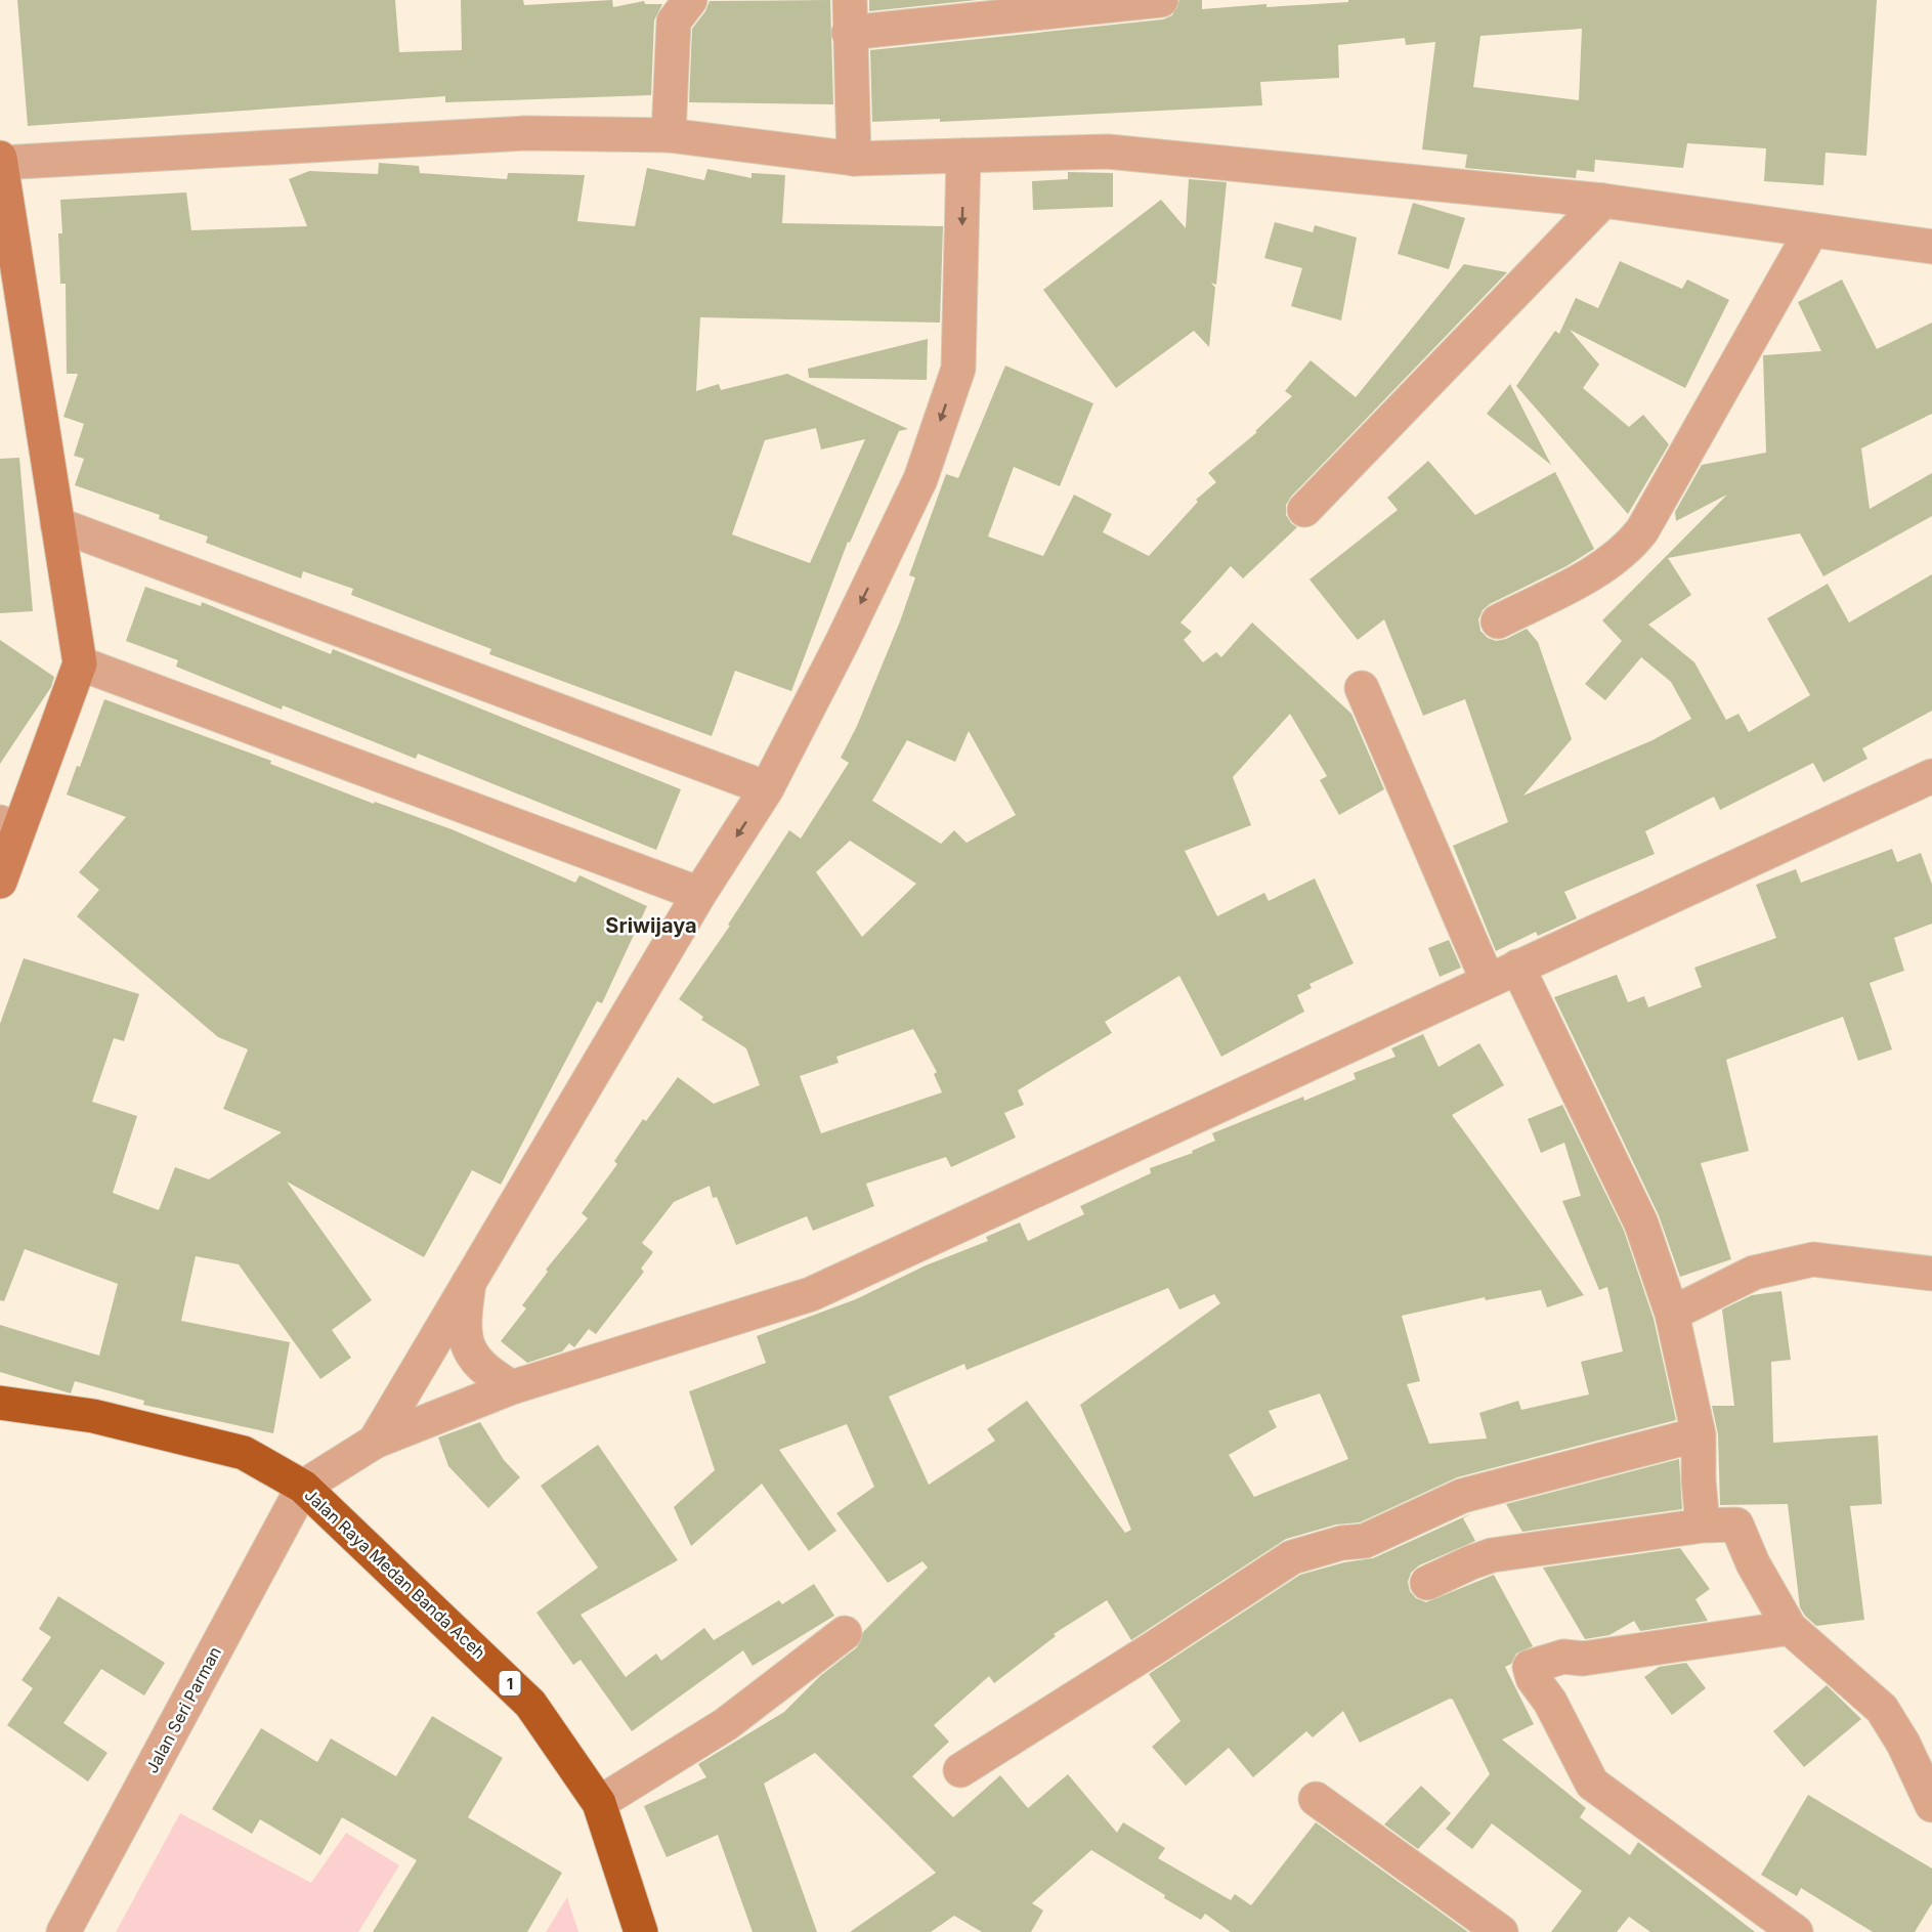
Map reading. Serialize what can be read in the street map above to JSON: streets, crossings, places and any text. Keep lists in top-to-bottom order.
{
  "streets": {
    "highway": ["Jalan Raya Medan Banda Aceh", "1"],
    "street": ["Jalan Seri Parman"]
  },
  "crossings": [
    ["Jalan Raya Medan Banda Aceh", "Jalan Seri Parman"]
  ],
  "districts": ["Sriwijaya"]
}
